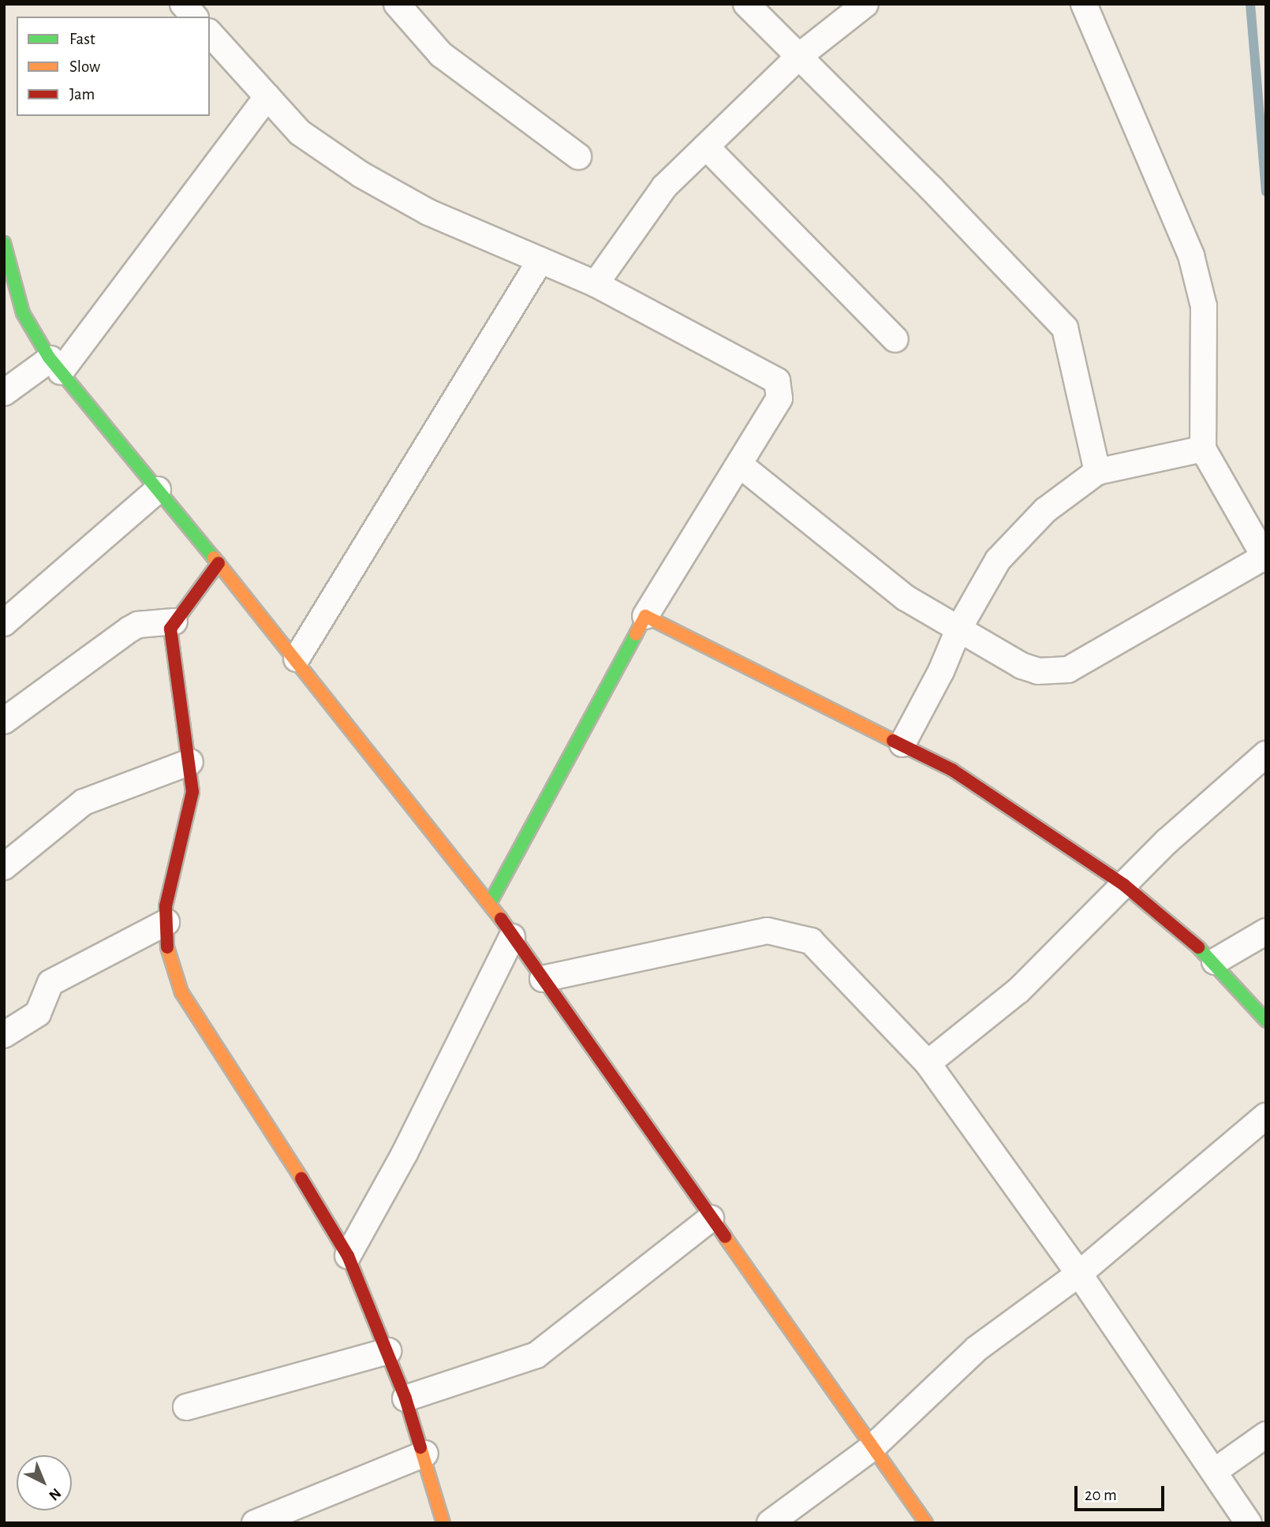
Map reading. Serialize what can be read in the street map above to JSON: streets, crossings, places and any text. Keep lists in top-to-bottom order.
{
  "legend": ["Fast", "Slow", "Jam"],
  "scale_bar": "20 m",
  "north": "bottom right"
}
